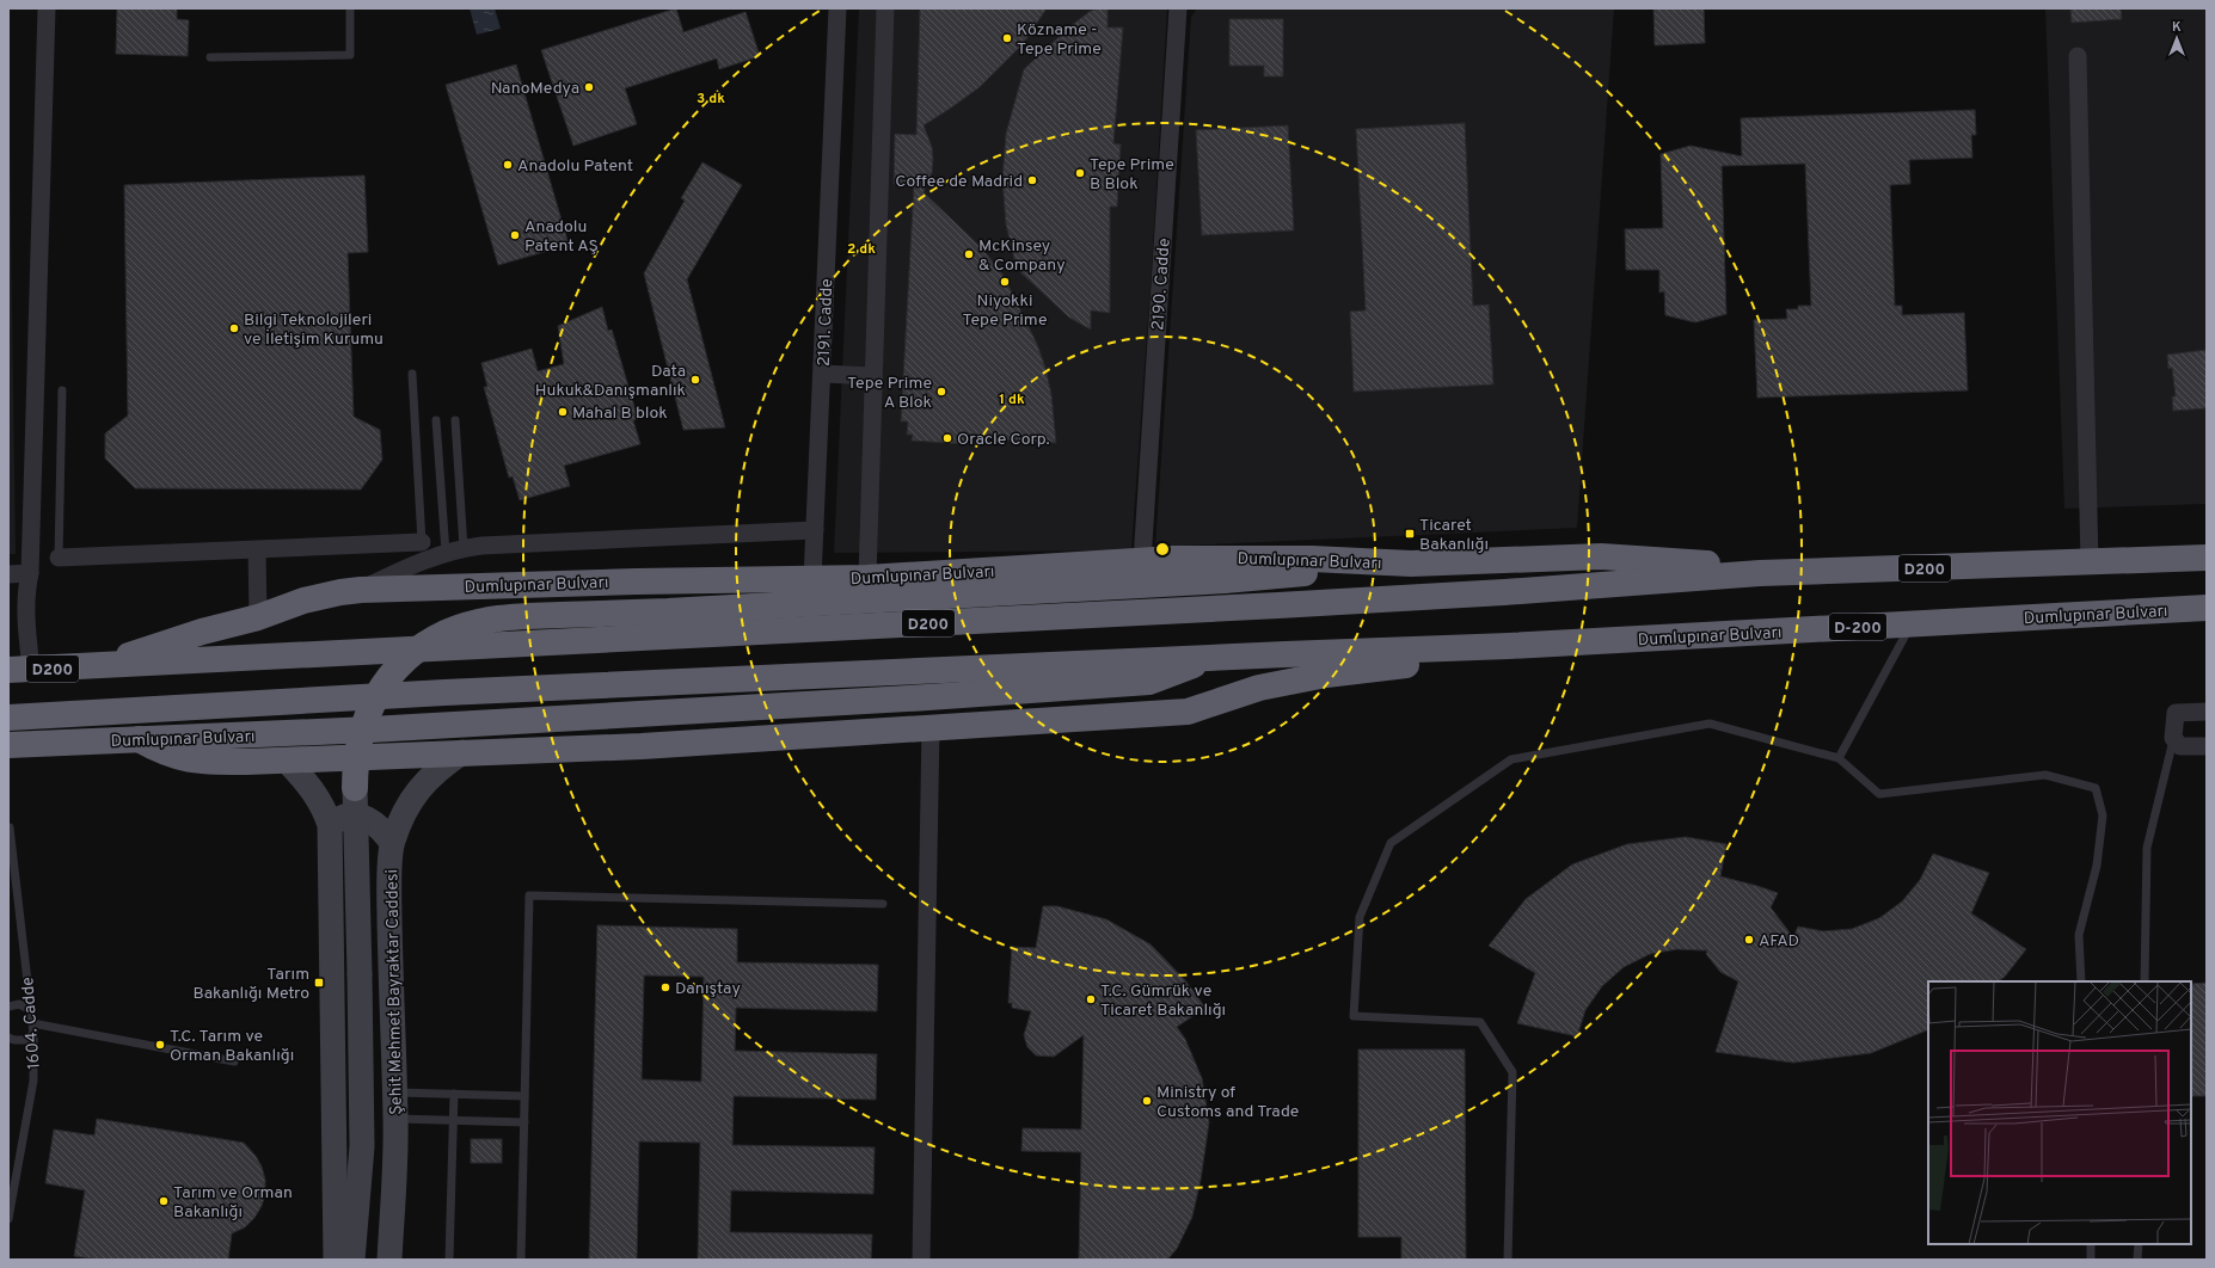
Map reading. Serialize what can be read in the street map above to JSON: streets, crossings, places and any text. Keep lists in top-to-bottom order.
{
  "streets": {
    "highway": ["Dumlupınar Bulvarı", "D200", "D-200"],
    "main road": ["Şehit Mehmet Bayraktar Caddesi"],
    "street": ["2190. Cadde", "2191. Cadde"],
    "lane": ["1604. Cadde"]
  },
  "crossings": [
    ["2190. Cadde", "Dumlupınar Bulvarı"],
    ["2191. Cadde", "Dumlupınar Bulvarı"]
  ],
  "places": {
    "other": [
      "Közname - Tepe Prime",
      "NanoMedya",
      "Anadolu Patent",
      "Tepe Prime B Blok",
      "Coffee de Madrid",
      "Anadolu Patent AŞ",
      "McKinsey & Company",
      "Niyokki Tepe Prime",
      "Bilgi Teknolojileri ve İletişim Kurumu",
      "Data Hukuk&Danışmanlık",
      "Tepe Prime A Blok",
      "Mahal B blok",
      "Oracle Corp.",
      "AFAD",
      "Danıştay",
      "T.C. Gümrük ve Ticaret Bakanlığı",
      "T.C. Tarım ve Orman Bakanlığı",
      "Ministry of Customs and Trade",
      "Tarım ve Orman Bakanlığı"
    ],
    "transit": ["Ticaret Bakanlığı", "Tarım Bakanlığı Metro"]
  },
  "north": "top",
  "rings": ["3 dk", "2 dk", "1 dk"]
}
